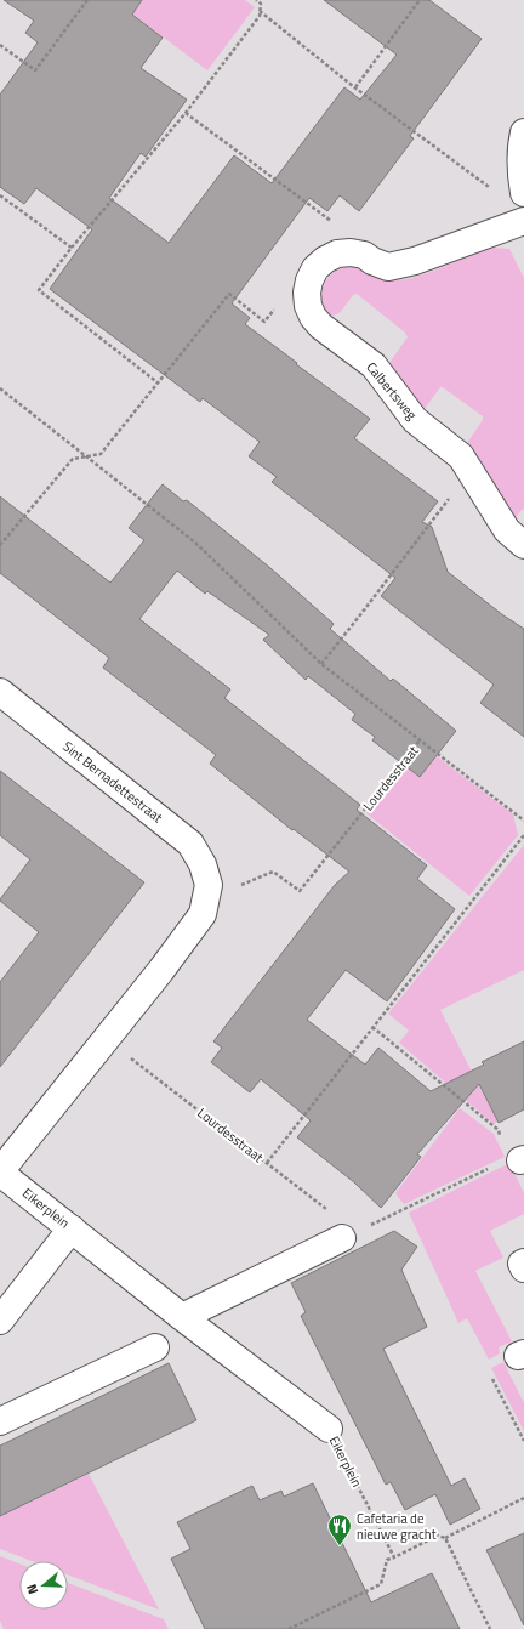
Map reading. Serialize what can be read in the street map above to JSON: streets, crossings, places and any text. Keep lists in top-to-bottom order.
{
  "streets": {
    "street": ["Calbertsweg", "Sint Bernadettestraat", "Eikerplein"],
    "path": ["Lourdesstraat"]
  },
  "crossings": [
    ["Lourdesstraat", "Sint Bernadettestraat"]
  ],
  "places": {
    "restaurant": ["Cafetaria de nieuwe gracht"]
  },
  "north": "left"
}
